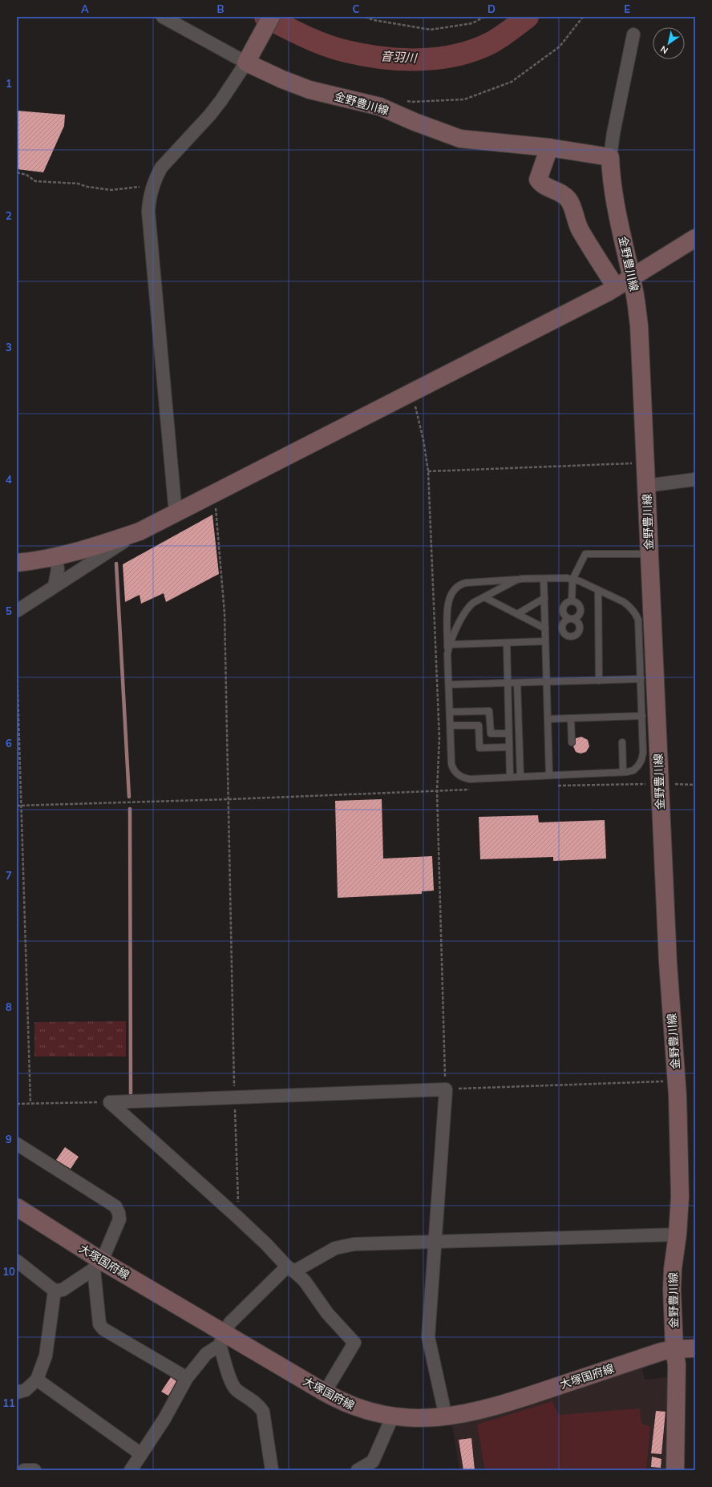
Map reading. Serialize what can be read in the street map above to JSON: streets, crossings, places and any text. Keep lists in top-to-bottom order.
{
  "streets": {
    "main road": ["金野豊川線", "大塚国府線"]
  },
  "crossings": [
    ["金野豊川線", "大塚国府線"]
  ],
  "water": ["音羽川"],
  "north": "bottom left",
  "grid": {
    "columns": [
      "A",
      "B",
      "C",
      "D",
      "E"
    ],
    "rows": [
      "1",
      "2",
      "3",
      "4",
      "5",
      "6",
      "7",
      "8",
      "9",
      "10",
      "11"
    ]
  }
}
